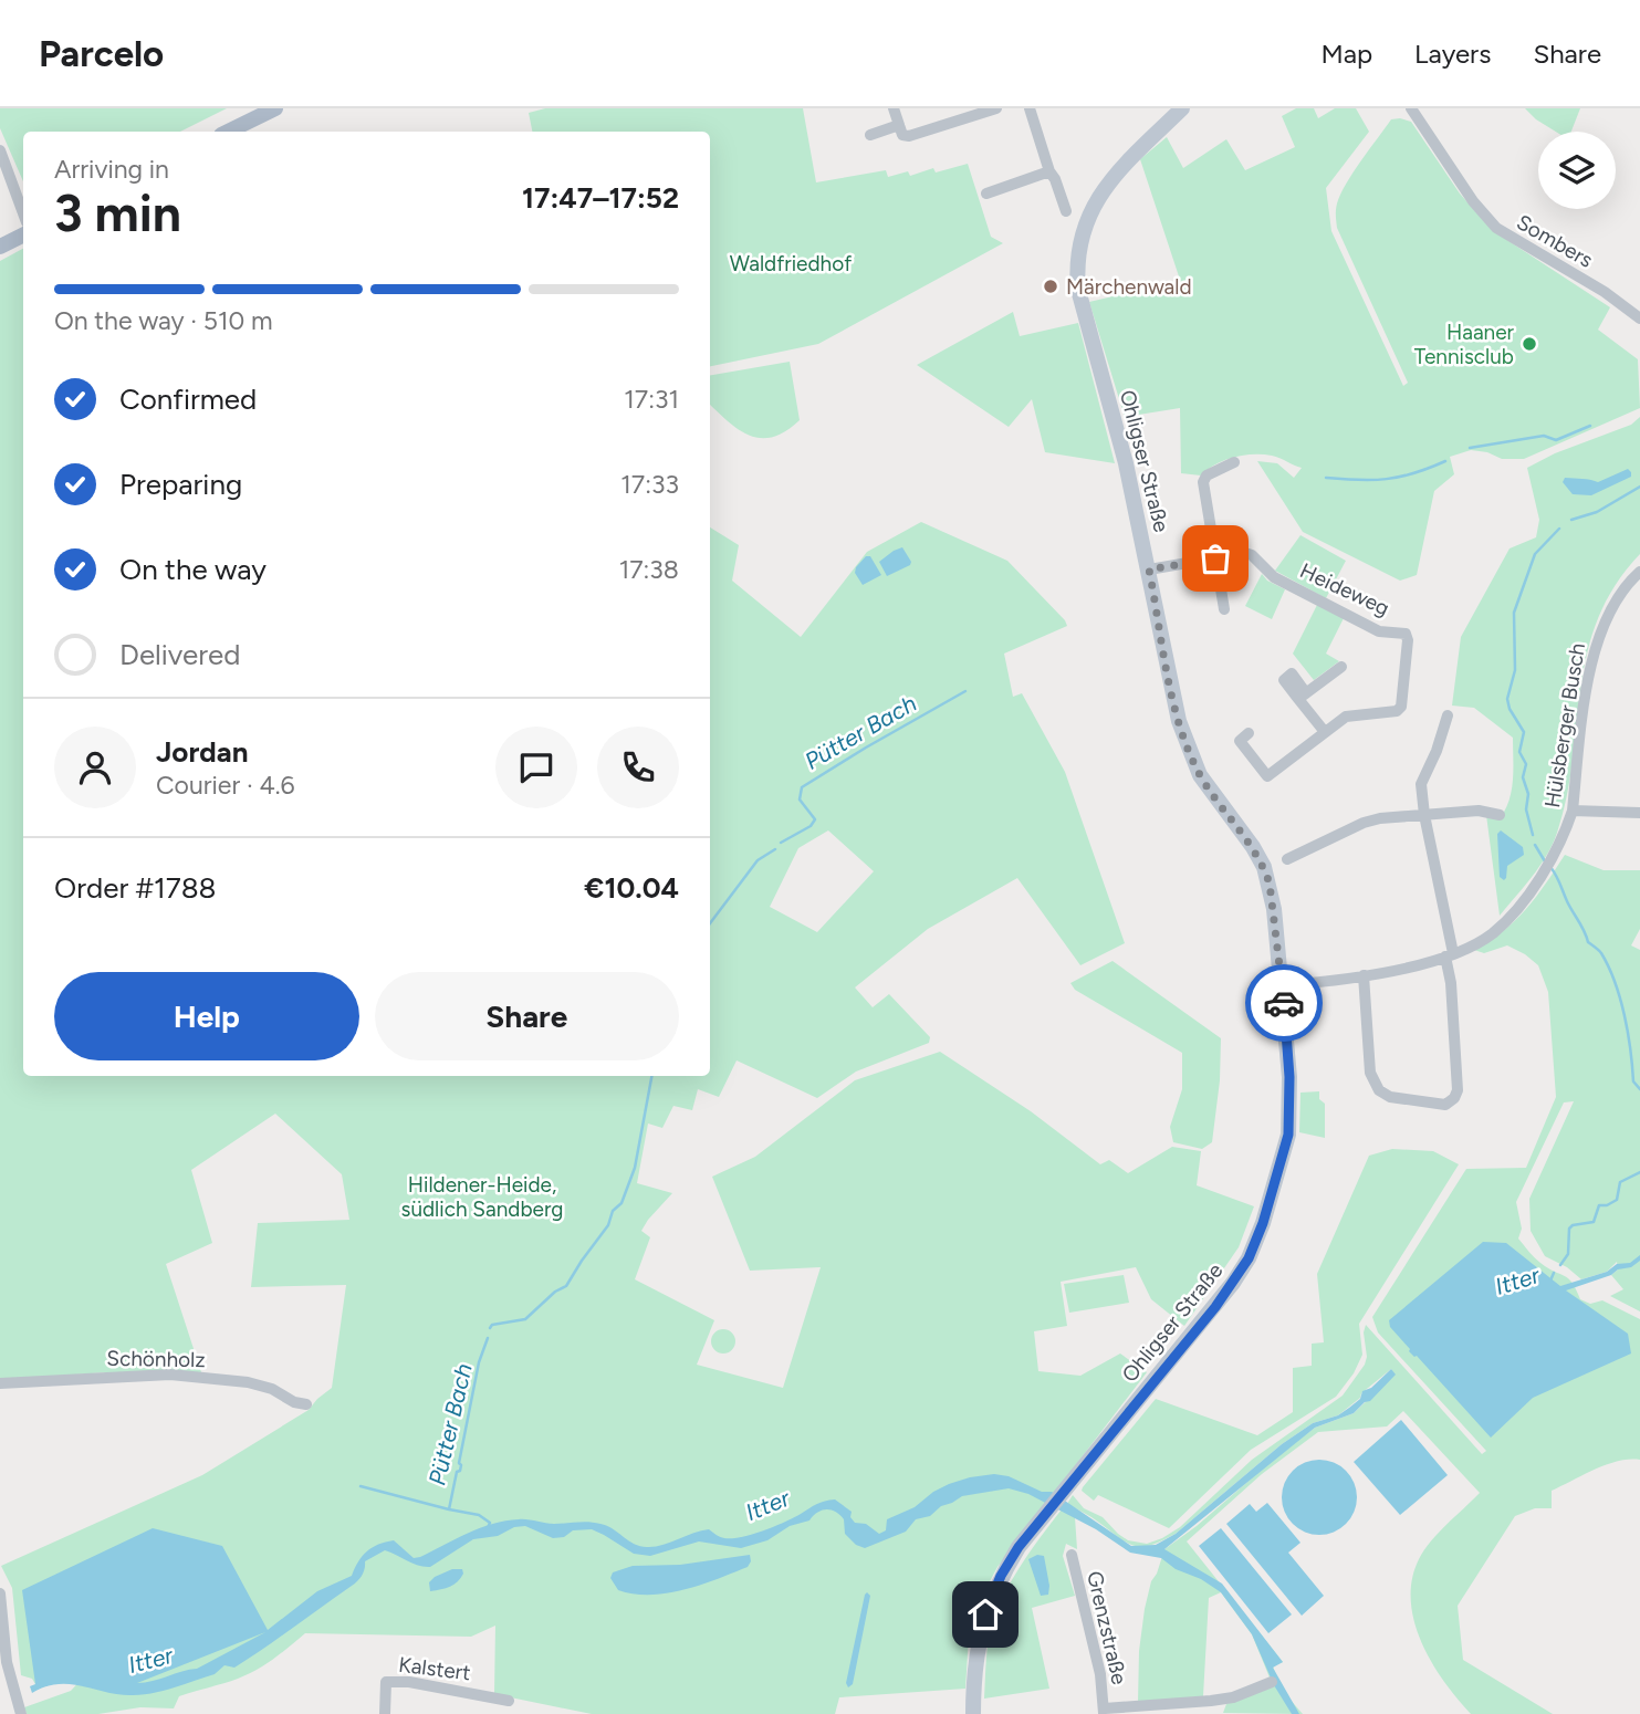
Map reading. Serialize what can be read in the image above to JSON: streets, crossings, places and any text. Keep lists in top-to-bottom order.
{
  "streets": {
    "main road": ["Ohligser Straße"],
    "street": [
      "Sombers",
      "Heideweg",
      "Hülsberger Busch",
      "Schönholz",
      "Grenzstraße",
      "Kalstert"
    ]
  },
  "crossings": [
    ["Ohligser Straße", "Heideweg"],
    ["Ohligser Straße", "Hülsberger Busch"]
  ],
  "water": ["Pütter Bach", "Itter"],
  "parks": ["Waldfriedhof", "Hildener-Heide, südlich Sandberg"],
  "places": ["Märchenwald", "Haaner Tennisclub"],
  "page": {
    "header": "Parcelo",
    "nav": ["Map", "Layers", "Share"],
    "heading": ["3 min", "Arriving in", "17:47–17:52"],
    "panel": [
      "Jordan",
      "Courier · 4.6",
      "Order #1788",
      "€10.04"
    ],
    "bar": "On the way · 510 m",
    "list": [
      ["Confirmed", "17:31"],
      ["Preparing", "17:33"],
      ["On the way", "17:38"],
      "Delivered"
    ],
    "buttons": ["Help", "Share"]
  }
}
